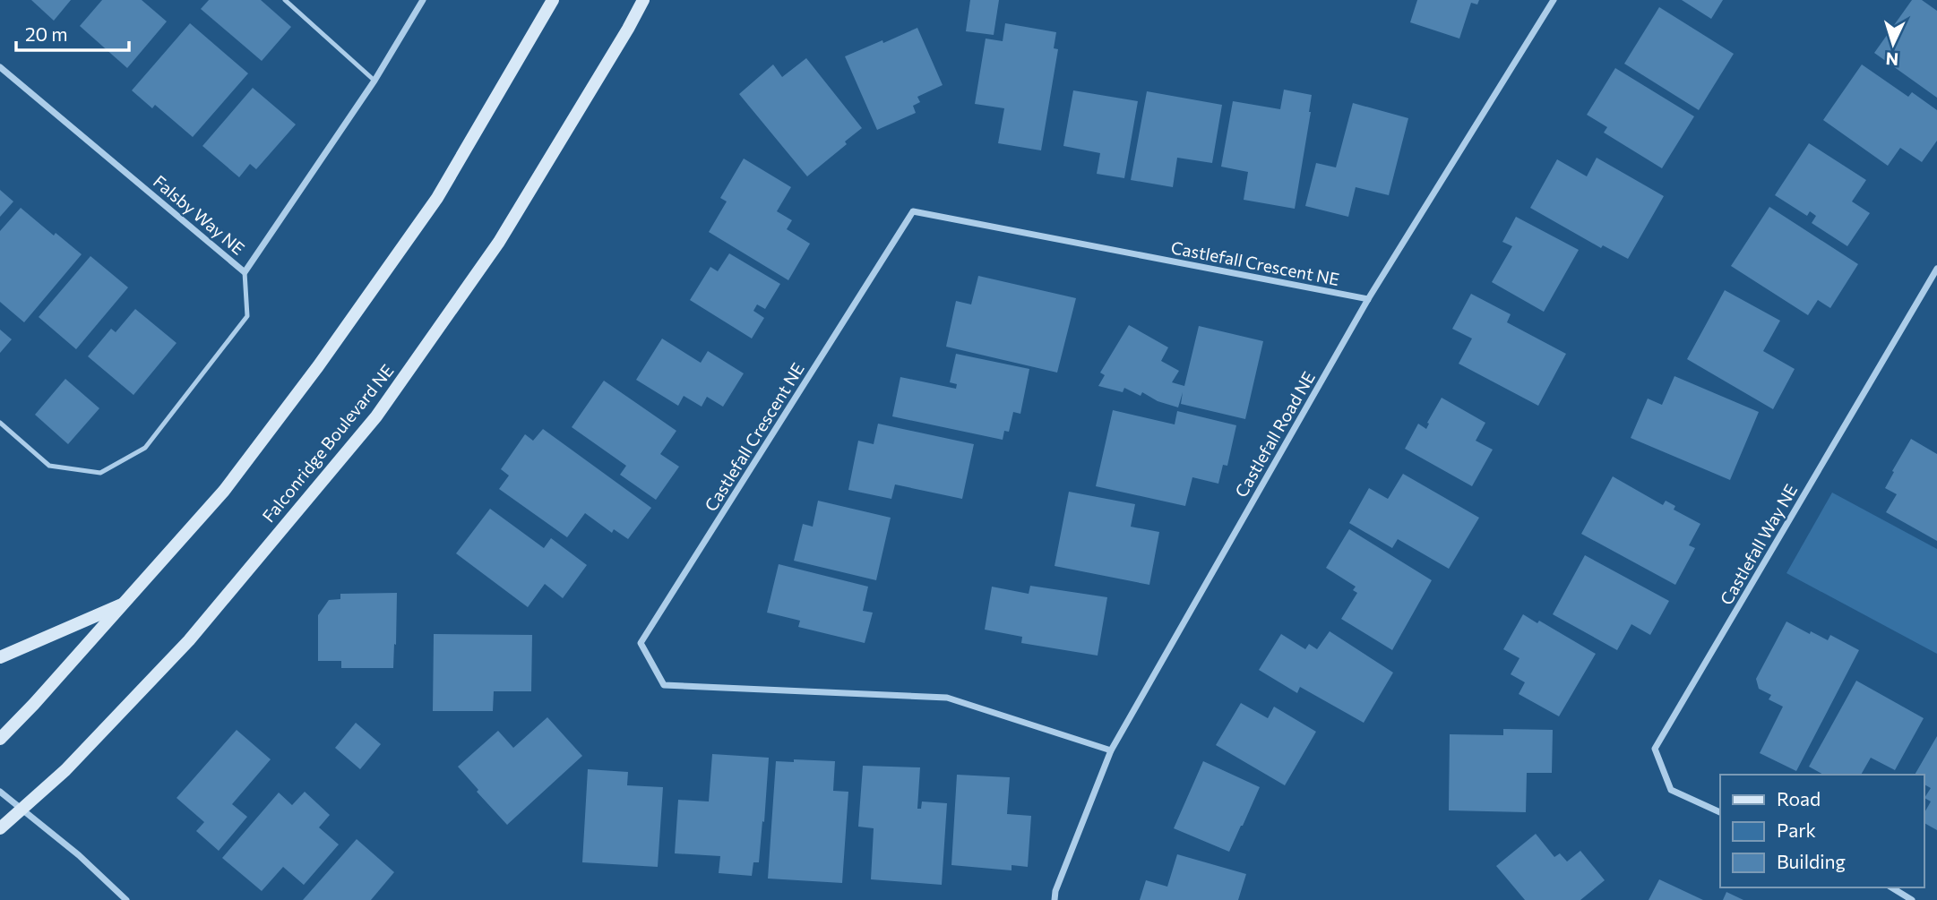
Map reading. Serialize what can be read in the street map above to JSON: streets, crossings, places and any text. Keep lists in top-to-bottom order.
{
  "streets": {
    "main road": ["Falconridge Boulevard NE"],
    "street": [
      "Falsby Way NE",
      "Castlefall Crescent NE",
      "Castlefall Road NE",
      "Castlefall Way NE"
    ]
  },
  "crossings": [
    ["Castlefall Crescent NE", "Castlefall Road NE"]
  ],
  "legend": ["Road", "Park", "Building"],
  "scale_bar": "20 m",
  "north": "bottom"
}
